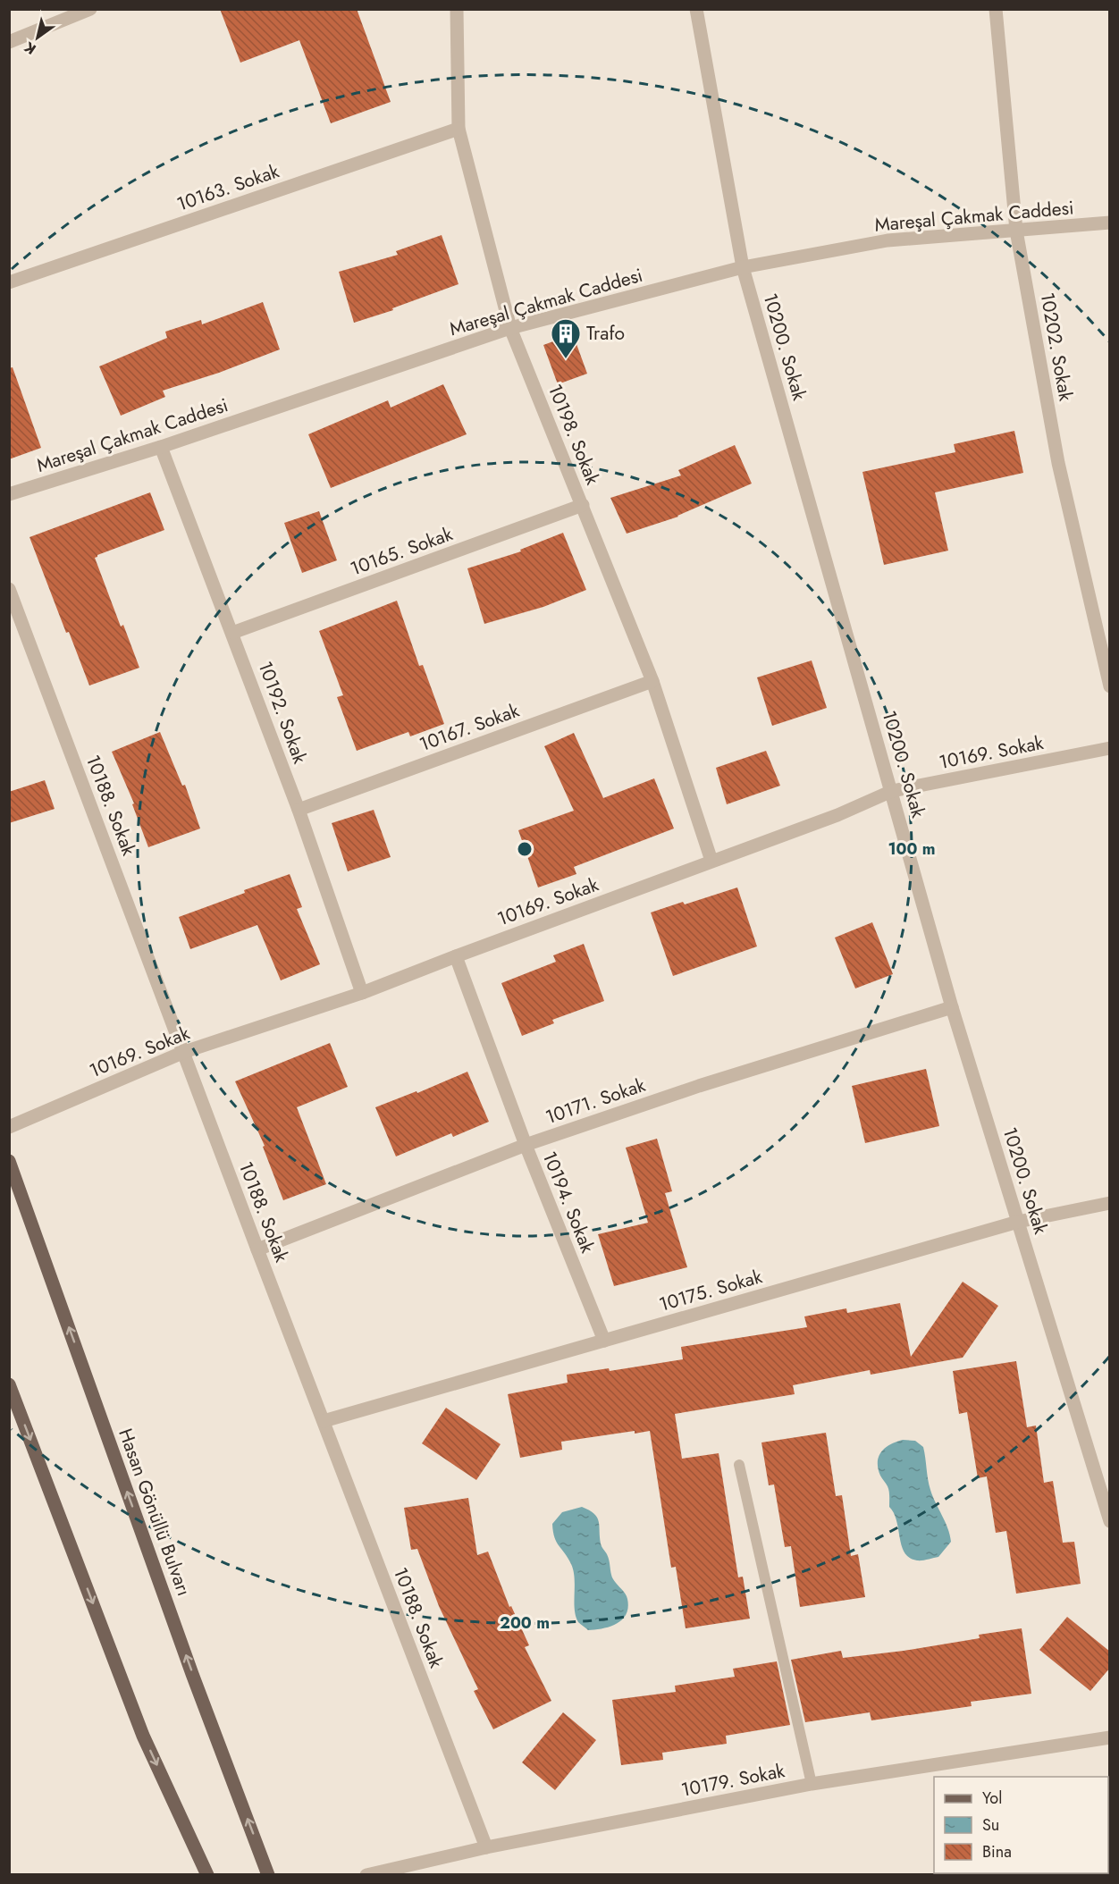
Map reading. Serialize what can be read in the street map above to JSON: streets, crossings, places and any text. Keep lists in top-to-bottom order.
{
  "streets": {
    "main road": ["Hasan Gönüllü Bulvarı"],
    "street": [
      "10163. Sokak",
      "Mareşal Çakmak Caddesi",
      "10200. Sokak",
      "10202. Sokak",
      "10198. Sokak",
      "10165. Sokak",
      "10192. Sokak",
      "10167. Sokak",
      "10169. Sokak",
      "10188. Sokak",
      "10171. Sokak",
      "10194. Sokak",
      "10175. Sokak",
      "10179. Sokak"
    ]
  },
  "crossings": [
    ["10163. Sokak", "10198. Sokak"],
    ["Mareşal Çakmak Caddesi", "10200. Sokak"],
    ["Mareşal Çakmak Caddesi", "10202. Sokak"],
    ["Mareşal Çakmak Caddesi", "10198. Sokak"],
    ["Mareşal Çakmak Caddesi", "10192. Sokak"],
    ["10200. Sokak", "10169. Sokak"],
    ["10200. Sokak", "10171. Sokak"],
    ["10200. Sokak", "10175. Sokak"],
    ["10198. Sokak", "10165. Sokak"],
    ["10198. Sokak", "10167. Sokak"],
    ["10198. Sokak", "10169. Sokak"],
    ["10165. Sokak", "10192. Sokak"],
    ["10192. Sokak", "10167. Sokak"],
    ["10192. Sokak", "10169. Sokak"],
    ["10169. Sokak", "10188. Sokak"],
    ["10169. Sokak", "10194. Sokak"],
    ["10188. Sokak", "10171. Sokak"],
    ["10188. Sokak", "10175. Sokak"],
    ["10188. Sokak", "10179. Sokak"],
    ["10171. Sokak", "10194. Sokak"],
    ["10194. Sokak", "10175. Sokak"]
  ],
  "places": {
    "building": ["Trafo"]
  },
  "legend": ["Yol", "Su", "Bina"],
  "north": "bottom left",
  "rings": ["100 m", "200 m"]
}
